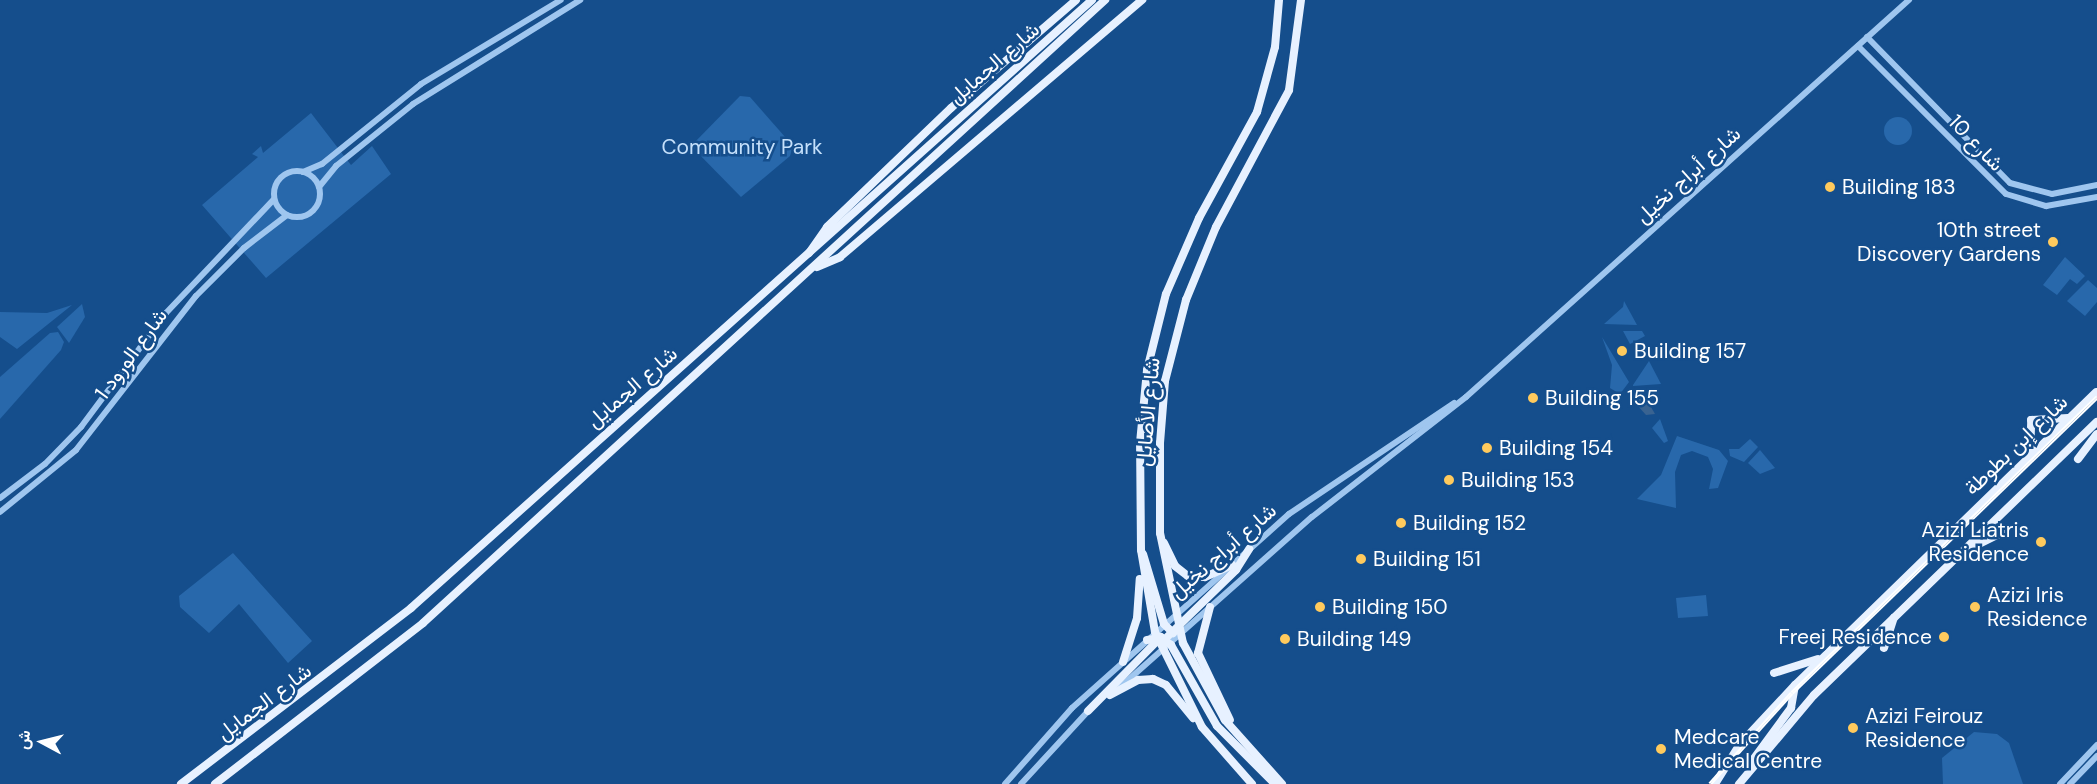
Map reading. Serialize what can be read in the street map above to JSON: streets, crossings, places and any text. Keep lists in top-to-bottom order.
{
  "streets": {
    "main road": ["شارع الجمايل", "شارع الأصايل", "شارع إبن بطوطة"],
    "street": ["شارع 10", "شارع أبراج نخيل", "شارع الورود 1"]
  },
  "crossings": [
    ["شارع 10", "شارع أبراج نخيل"],
    ["شارع أبراج نخيل", "شارع الأصايل"]
  ],
  "parks": ["Community Park"],
  "places": [
    "Building 183",
    "10th street Discovery Gardens",
    "Building 157",
    "Building 155",
    "Building 154",
    "Building 153",
    "Building 152",
    "Azizi Liatris Residence",
    "Building 151",
    "Building 150",
    "Azizi Iris Residence",
    "Freej Residence",
    "Building 149",
    "Azizi Feirouz Residence",
    "Medcare Medical Centre"
  ],
  "north": "left"
}
